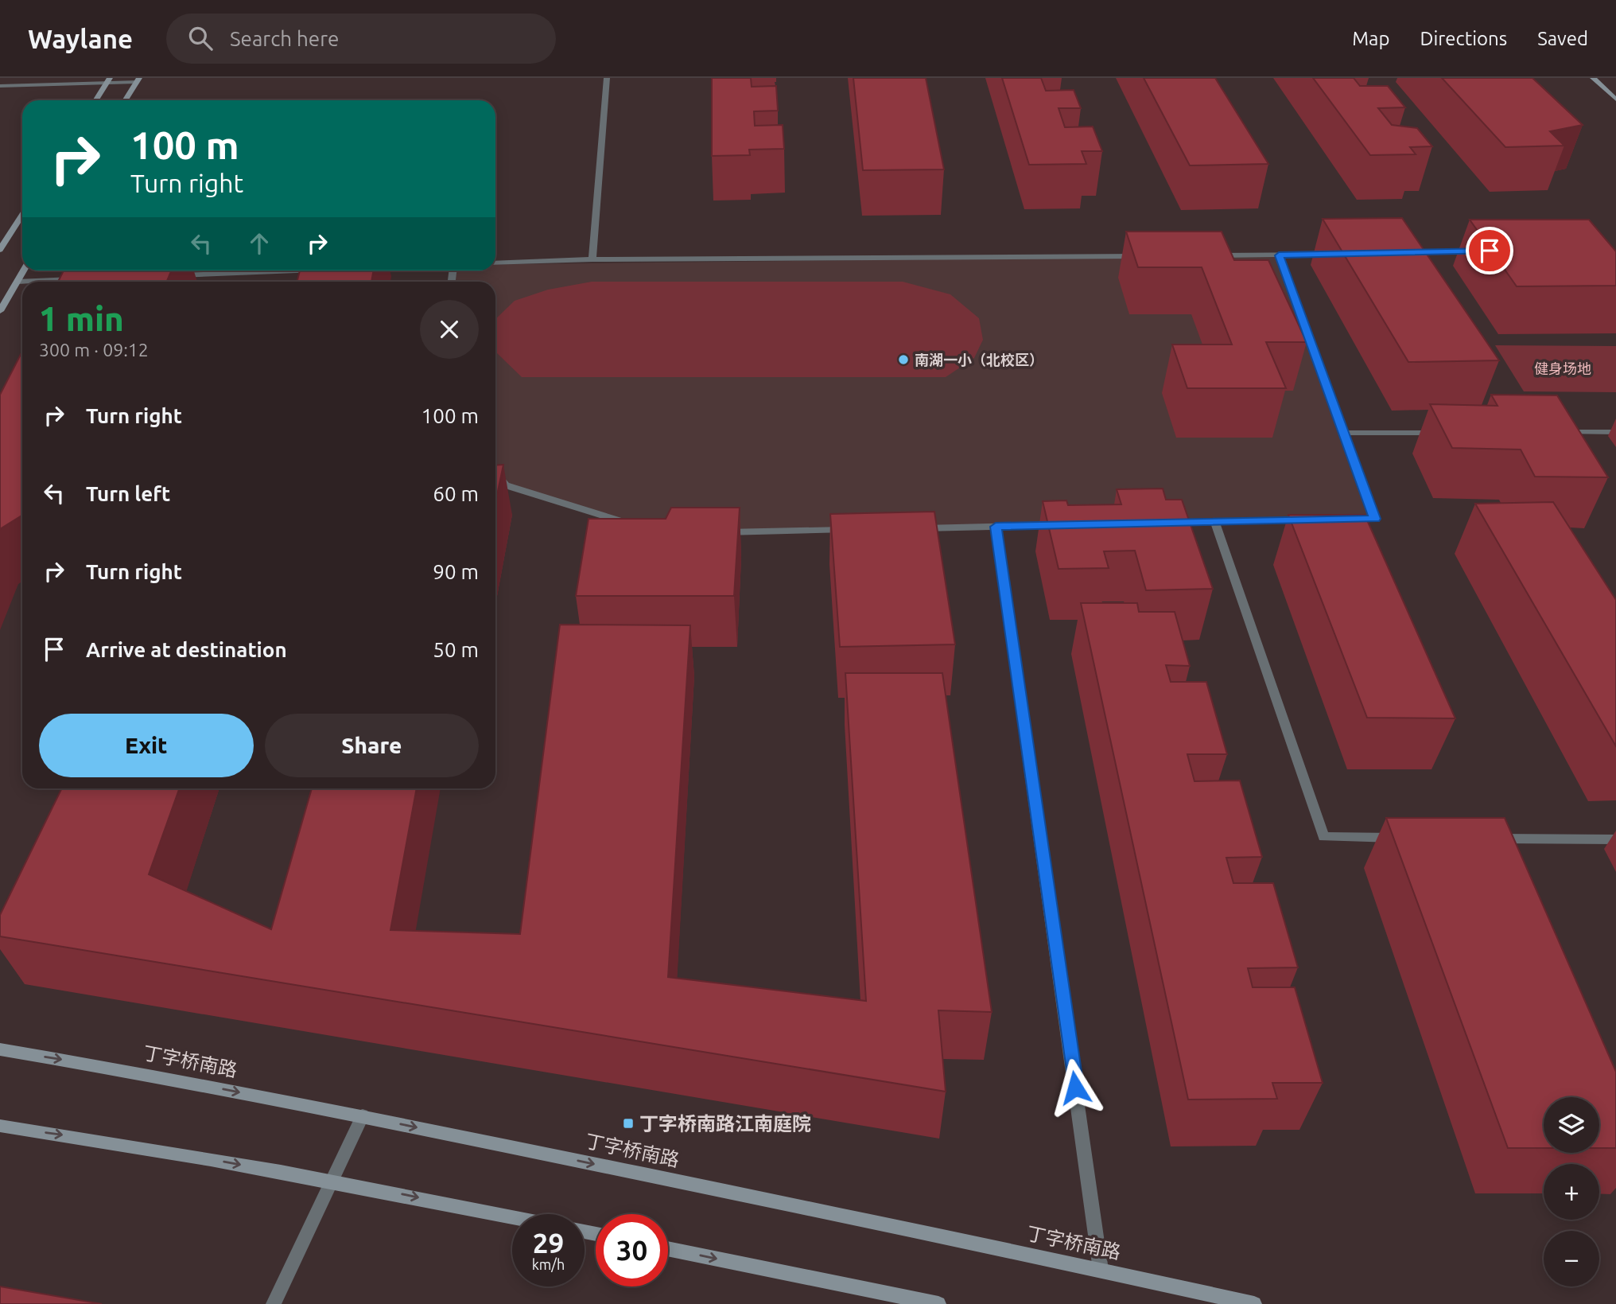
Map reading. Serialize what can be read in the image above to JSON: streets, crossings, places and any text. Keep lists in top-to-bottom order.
{
  "streets": {
    "main road": ["丁字桥南路"]
  },
  "parks": ["健身场地"],
  "places": {
    "other": ["南湖一小（北校区）"],
    "transit": ["丁字桥南路江南庭院"]
  },
  "page": {
    "header": "Waylane",
    "search": "Search here",
    "nav": ["Map", "Directions", "Saved"],
    "turn": ["100 m", "Turn right"],
    "heading": ["1 min", "300 m · 09:12"],
    "list": [
      {
        "name": "Turn right",
        "value": "100 m"
      },
      {
        "name": "Turn left",
        "value": "60 m"
      },
      {
        "name": "Turn right",
        "value": "90 m"
      },
      {
        "name": "Arrive at destination",
        "value": "50 m"
      }
    ],
    "buttons": ["Exit", "Share"],
    "map_buttons": ["+", "−"],
    "speed": "29 km/h",
    "limit": "30"
  }
}
